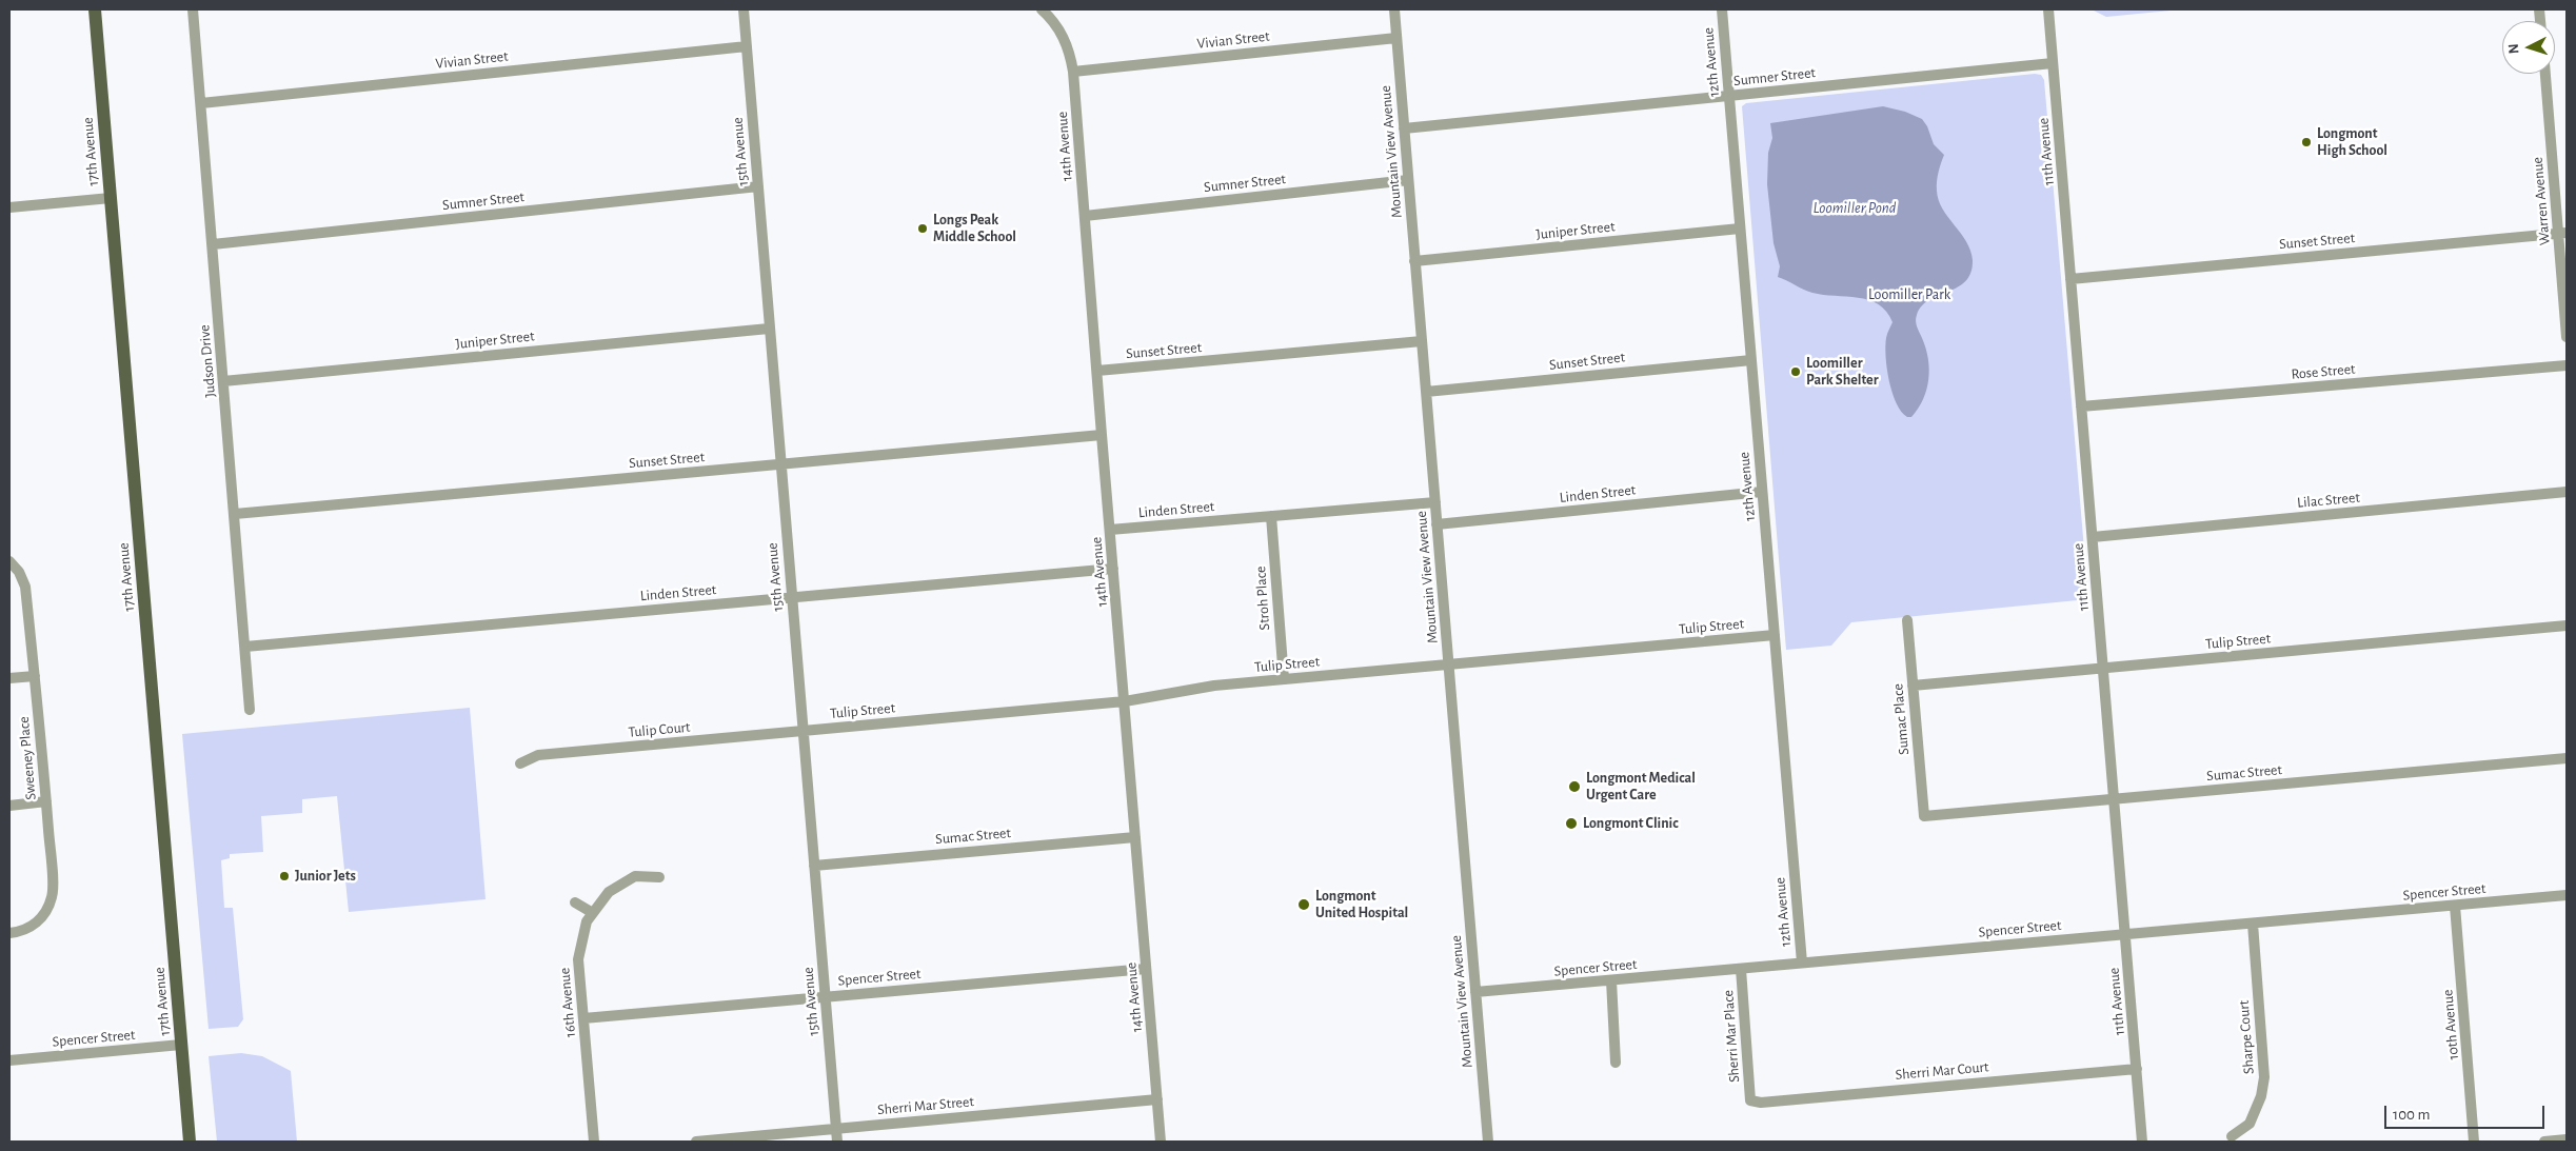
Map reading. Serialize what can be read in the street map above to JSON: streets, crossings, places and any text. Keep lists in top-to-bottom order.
{
  "streets": {
    "main road": ["17th Avenue"],
    "street": [
      "Vivian Street",
      "12th Avenue",
      "Sumner Street",
      "14th Avenue",
      "15th Avenue",
      "Mountain View Avenue",
      "11th Avenue",
      "Warren Avenue",
      "Juniper Street",
      "Sunset Street",
      "Judson Drive",
      "Rose Street",
      "Linden Street",
      "Lilac Street",
      "Stroh Place",
      "Tulip Street",
      "Sumac Place",
      "Tulip Court",
      "Sweeney Place",
      "Sumac Street",
      "Spencer Street",
      "16th Avenue",
      "10th Avenue",
      "Sherri Mar Place",
      "Sharpe Court",
      "Sherri Mar Court",
      "Sherri Mar Street"
    ]
  },
  "crossings": [
    ["Vivian Street", "14th Avenue"],
    ["Vivian Street", "15th Avenue"],
    ["Vivian Street", "Mountain View Avenue"],
    ["Vivian Street", "Judson Drive"],
    ["12th Avenue", "Sumner Street"],
    ["12th Avenue", "Juniper Street"],
    ["12th Avenue", "Sunset Street"],
    ["12th Avenue", "Linden Street"],
    ["12th Avenue", "Tulip Street"],
    ["12th Avenue", "Spencer Street"],
    ["Sumner Street", "14th Avenue"],
    ["Sumner Street", "15th Avenue"],
    ["Sumner Street", "Mountain View Avenue"],
    ["Sumner Street", "11th Avenue"],
    ["Sumner Street", "Judson Drive"],
    ["14th Avenue", "Sunset Street"],
    ["14th Avenue", "Linden Street"],
    ["14th Avenue", "Tulip Street"],
    ["14th Avenue", "Sumac Street"],
    ["14th Avenue", "Spencer Street"],
    ["14th Avenue", "Sherri Mar Street"],
    ["17th Avenue", "Spencer Street"],
    ["15th Avenue", "Juniper Street"],
    ["15th Avenue", "Sunset Street"],
    ["15th Avenue", "Linden Street"],
    ["15th Avenue", "Tulip Street"],
    ["15th Avenue", "Tulip Court"],
    ["15th Avenue", "Sumac Street"],
    ["15th Avenue", "Spencer Street"],
    ["15th Avenue", "Sherri Mar Street"],
    ["Mountain View Avenue", "Juniper Street"],
    ["Mountain View Avenue", "Sunset Street"],
    ["Mountain View Avenue", "Linden Street"],
    ["Mountain View Avenue", "Tulip Street"],
    ["Mountain View Avenue", "Spencer Street"],
    ["11th Avenue", "Sunset Street"],
    ["11th Avenue", "Rose Street"],
    ["11th Avenue", "Lilac Street"],
    ["11th Avenue", "Tulip Street"],
    ["11th Avenue", "Sumac Street"],
    ["11th Avenue", "Spencer Street"],
    ["11th Avenue", "Sherri Mar Court"],
    ["Warren Avenue", "Sunset Street"],
    ["Juniper Street", "Judson Drive"],
    ["Sunset Street", "Judson Drive"],
    ["Judson Drive", "Linden Street"],
    ["Linden Street", "Stroh Place"],
    ["Stroh Place", "Tulip Street"],
    ["Tulip Street", "Sumac Place"],
    ["Tulip Street", "Tulip Court"],
    ["Sumac Place", "Sumac Street"],
    ["Spencer Street", "16th Avenue"],
    ["Spencer Street", "10th Avenue"],
    ["Spencer Street", "Sherri Mar Place"],
    ["Spencer Street", "Sharpe Court"],
    ["Sherri Mar Place", "Sherri Mar Court"]
  ],
  "water": ["Loomiller Pond"],
  "parks": ["Loomiller Park"],
  "places": [
    "Longmont High School",
    "Longs Peak Middle School",
    "Loomiller Park Shelter",
    "Longmont Medical Urgent Care",
    "Longmont Clinic",
    "Junior Jets",
    "Longmont United Hospital"
  ],
  "scale_bar": "100 m",
  "north": "left"
}
